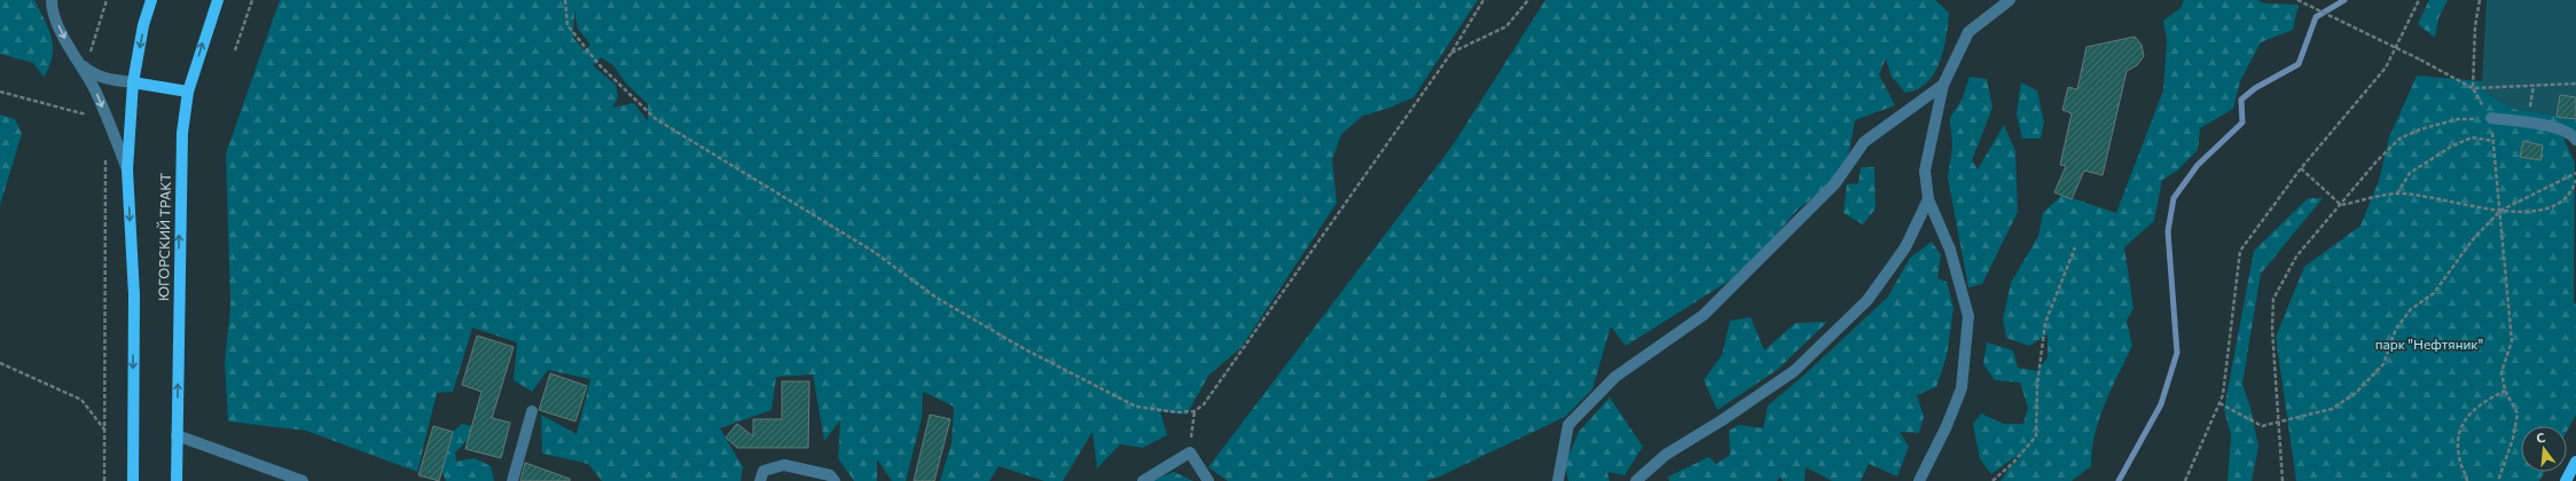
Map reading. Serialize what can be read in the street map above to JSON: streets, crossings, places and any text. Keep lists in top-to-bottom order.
{
  "streets": {
    "main road": ["ЮГОРСКИЙ ТРАКТ"]
  },
  "parks": ["парк \"Нефтяник\""],
  "north": "top"
}
